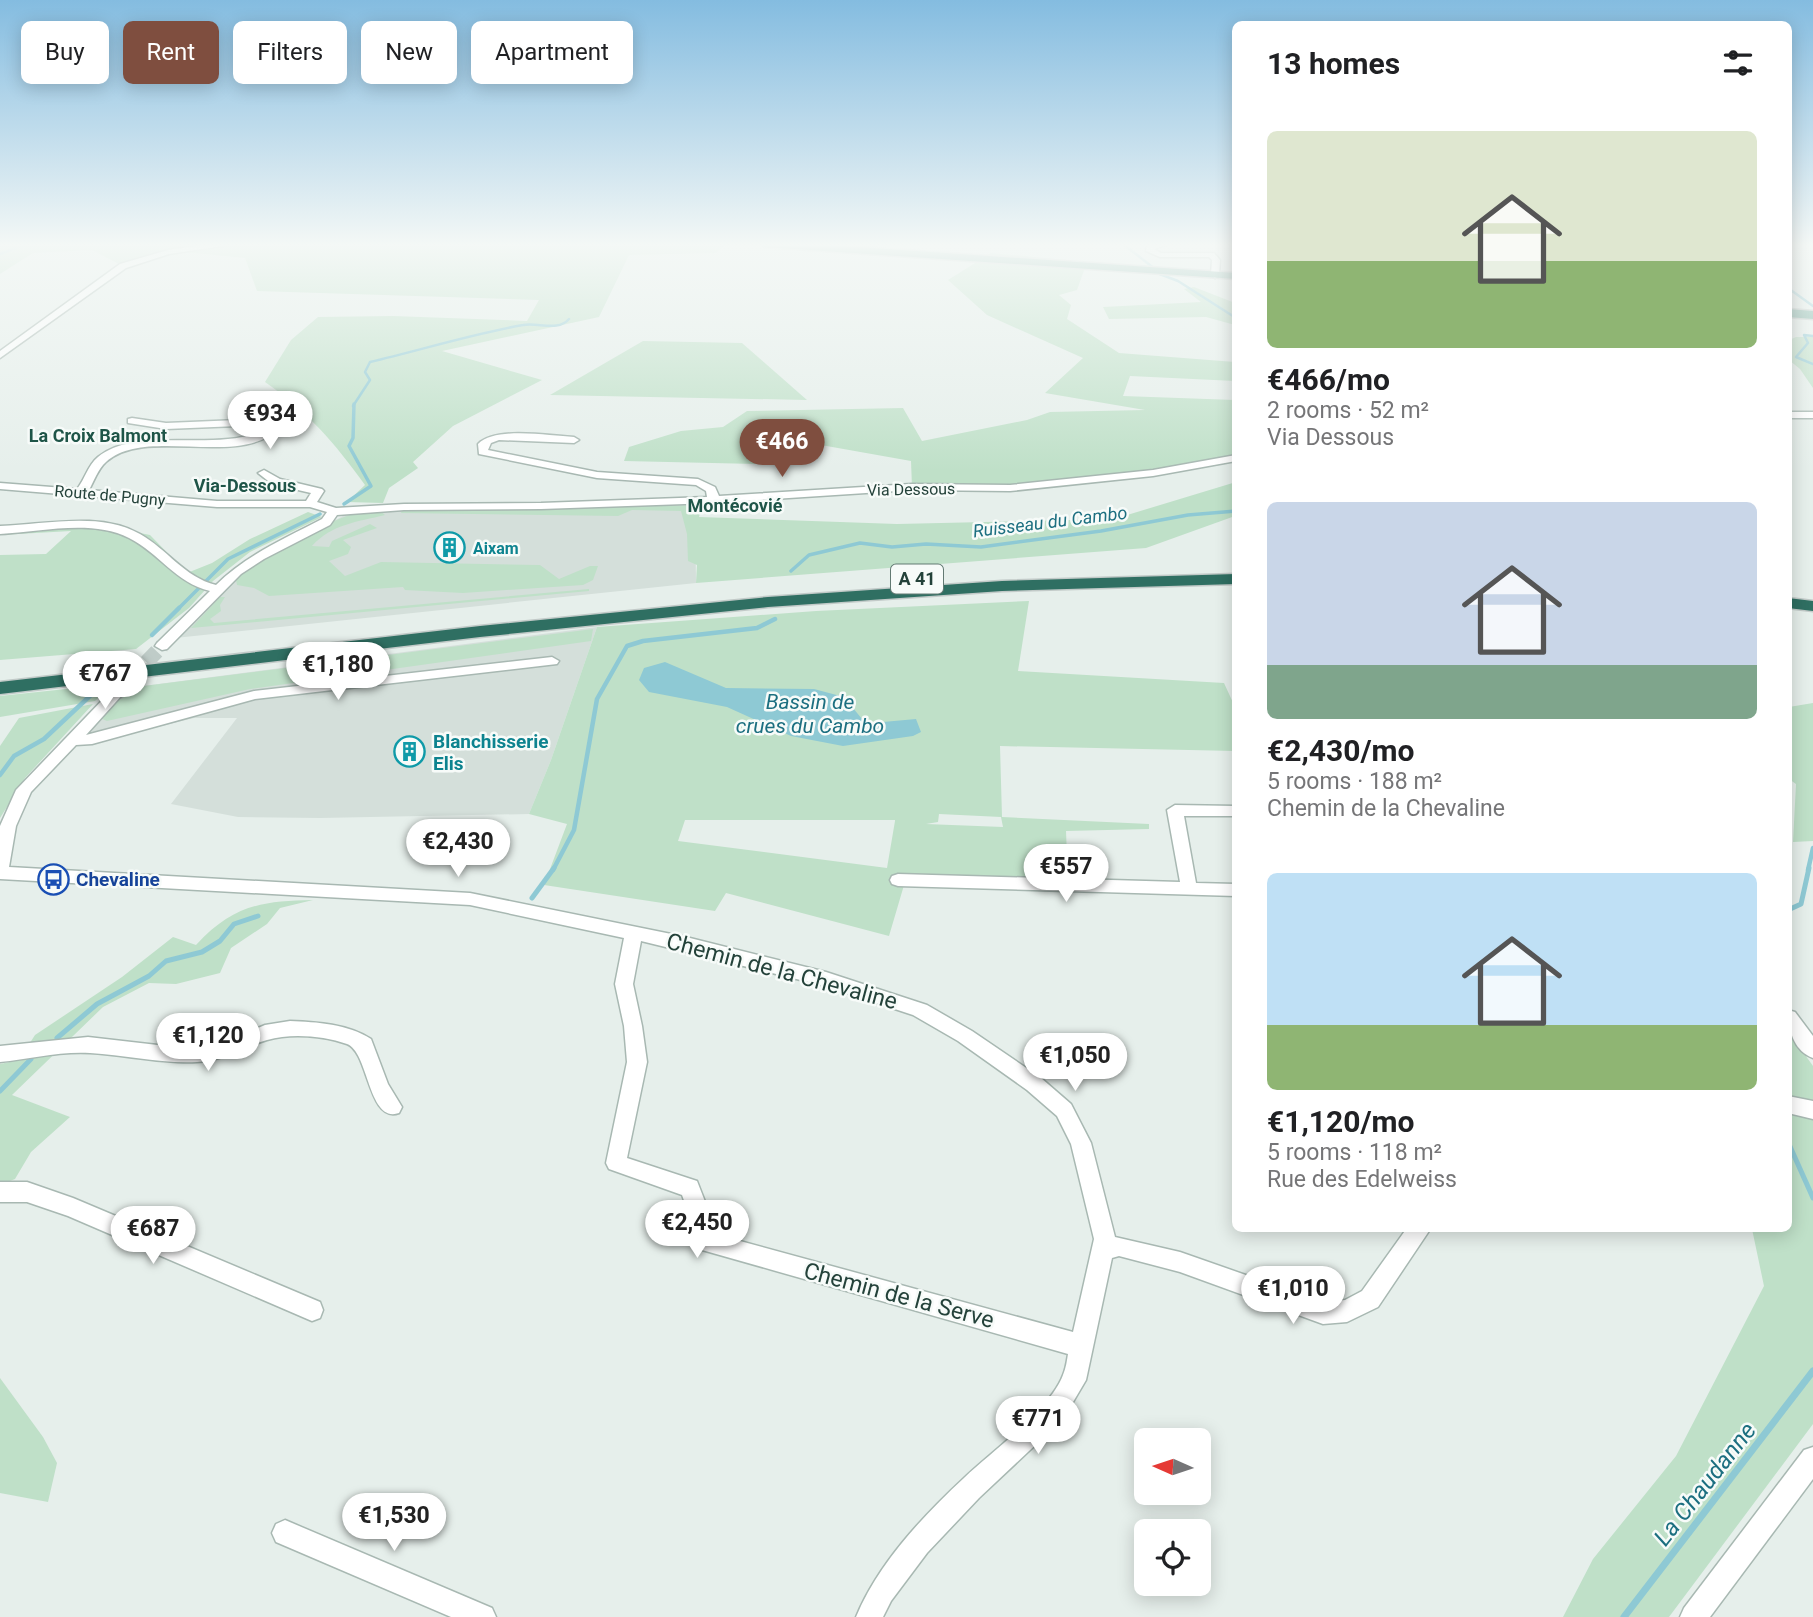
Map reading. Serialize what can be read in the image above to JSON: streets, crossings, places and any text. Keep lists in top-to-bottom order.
{
  "streets": {
    "highway": ["A 41"],
    "street": [
      "Via Dessous",
      "Route de Pugny",
      "Chemin de la Chevaline",
      "Chemin de la Serve"
    ]
  },
  "crossings": [
    ["Via Dessous", "Route de Pugny"],
    ["Chemin de la Chevaline", "Chemin de la Serve"]
  ],
  "districts": ["La Croix Balmont", "Via-Dessous", "Montécovié"],
  "water": ["Ruisseau du Cambo", "Bassin de crues du Cambo", "La Chaudanne"],
  "places": {
    "building": ["Aixam", "Blanchisserie Elis"],
    "bus stop": ["Chevaline"]
  },
  "north": "left",
  "page": {
    "chip": [
      "Buy",
      "Rent",
      "Filters",
      "New",
      "Apartment"
    ],
    "heading": "13 homes",
    "list": [
      {
        "name": "€466/mo",
        "note": "2 rooms · 52 m² · Via Dessous"
      },
      {
        "name": "€2,430/mo",
        "note": "5 rooms · 188 m² · Chemin de la Chevaline"
      },
      {
        "name": "€1,120/mo",
        "note": "5 rooms · 118 m² · Rue des Edelweiss"
      }
    ],
    "price": [
      "€934",
      "€466",
      "€1,180",
      "€767",
      "€2,430",
      "€557",
      "€1,120",
      "€1,050",
      "€2,450",
      "€687",
      "€1,010",
      "€771",
      "€1,530"
    ]
  }
}
